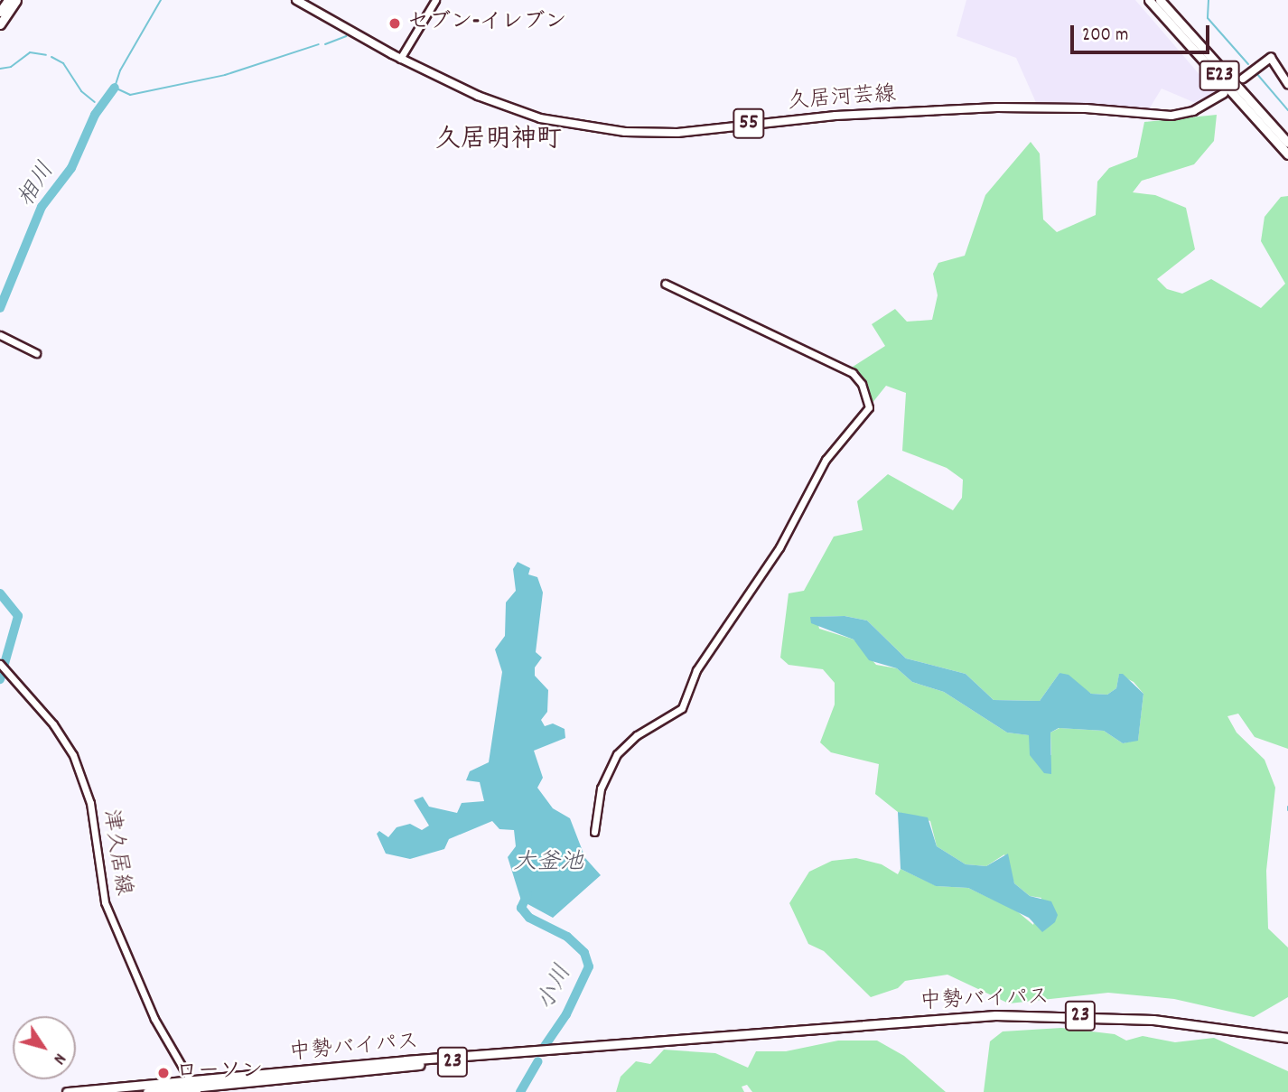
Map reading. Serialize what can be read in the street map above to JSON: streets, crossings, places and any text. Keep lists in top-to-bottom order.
{
  "streets": {
    "highway": ["E23", "中勢バイパス", "23"],
    "main road": ["久居河芸線", "55"],
    "street": ["津久居線"]
  },
  "crossings": [
    ["津久居線", "中勢バイパス"]
  ],
  "districts": ["久居明神町"],
  "water": ["相川", "大釜池", "小川"],
  "places": ["セブン-イレブン", "ローソン"],
  "scale_bar": "200 m",
  "north": "bottom right"
}
